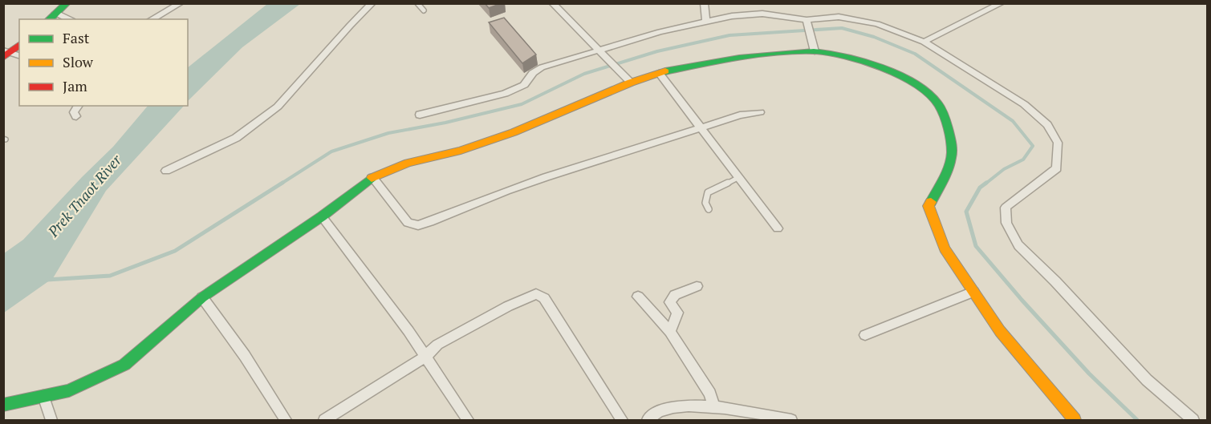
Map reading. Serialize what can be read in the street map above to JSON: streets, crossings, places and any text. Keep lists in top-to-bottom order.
{
  "water": ["Prek Tnaot River"],
  "legend": ["Fast", "Slow", "Jam"]
}
